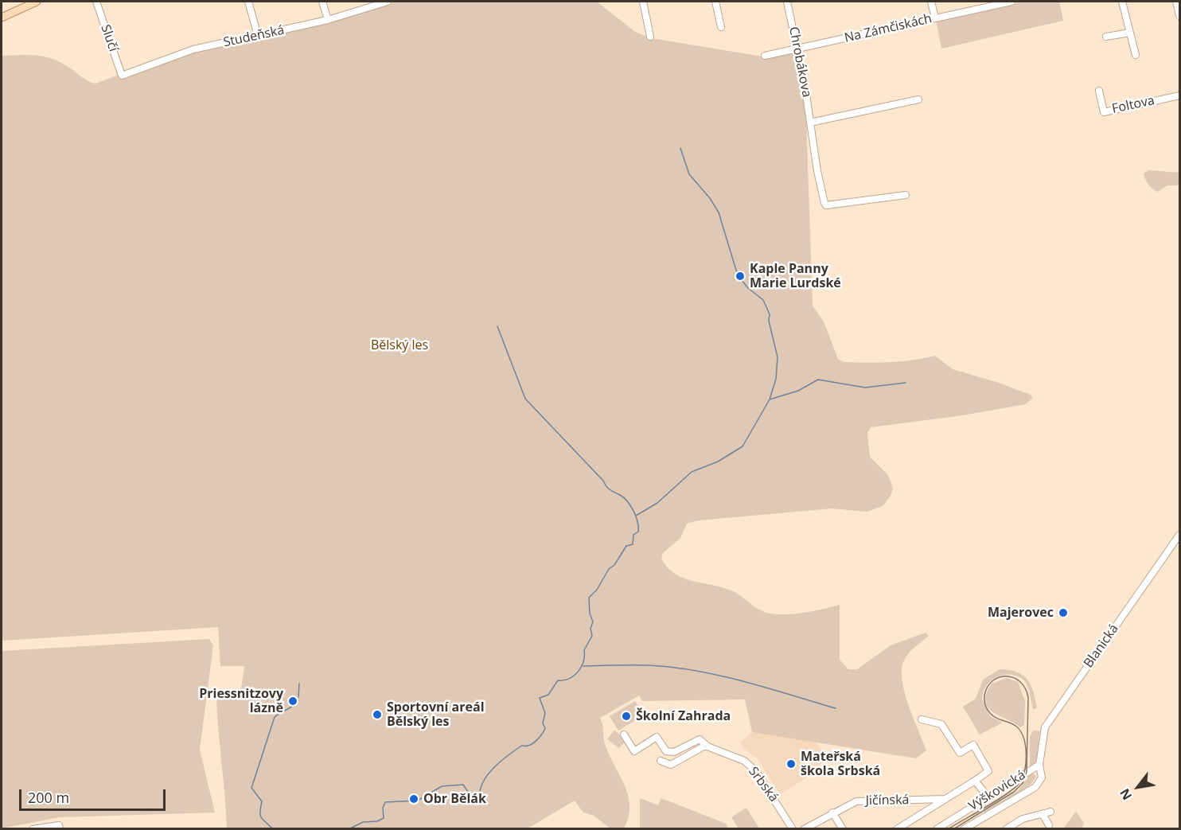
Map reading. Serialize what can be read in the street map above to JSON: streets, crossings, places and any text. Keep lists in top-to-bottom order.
{
  "streets": {
    "street": [
      "Na Zámčiskách",
      "Studeňská",
      "Slučí",
      "Chrobákova",
      "Foltova",
      "Blanická",
      "Srbská",
      "Výškovická",
      "Jičínská"
    ]
  },
  "crossings": [
    ["Na Zámčiskách", "Chrobákova"],
    ["Studeňská", "Slučí"],
    ["Blanická", "Výškovická"]
  ],
  "parks": ["Bělský les"],
  "places": [
    "Kaple Panny Marie Lurdské",
    "Majerovec",
    "Priessnitzovy lázně",
    "Sportovní areál Bělský les",
    "Školní Zahrada",
    "Mateřská škola Srbská",
    "Obr Bělák"
  ],
  "scale_bar": "200 m",
  "north": "bottom left"
}
